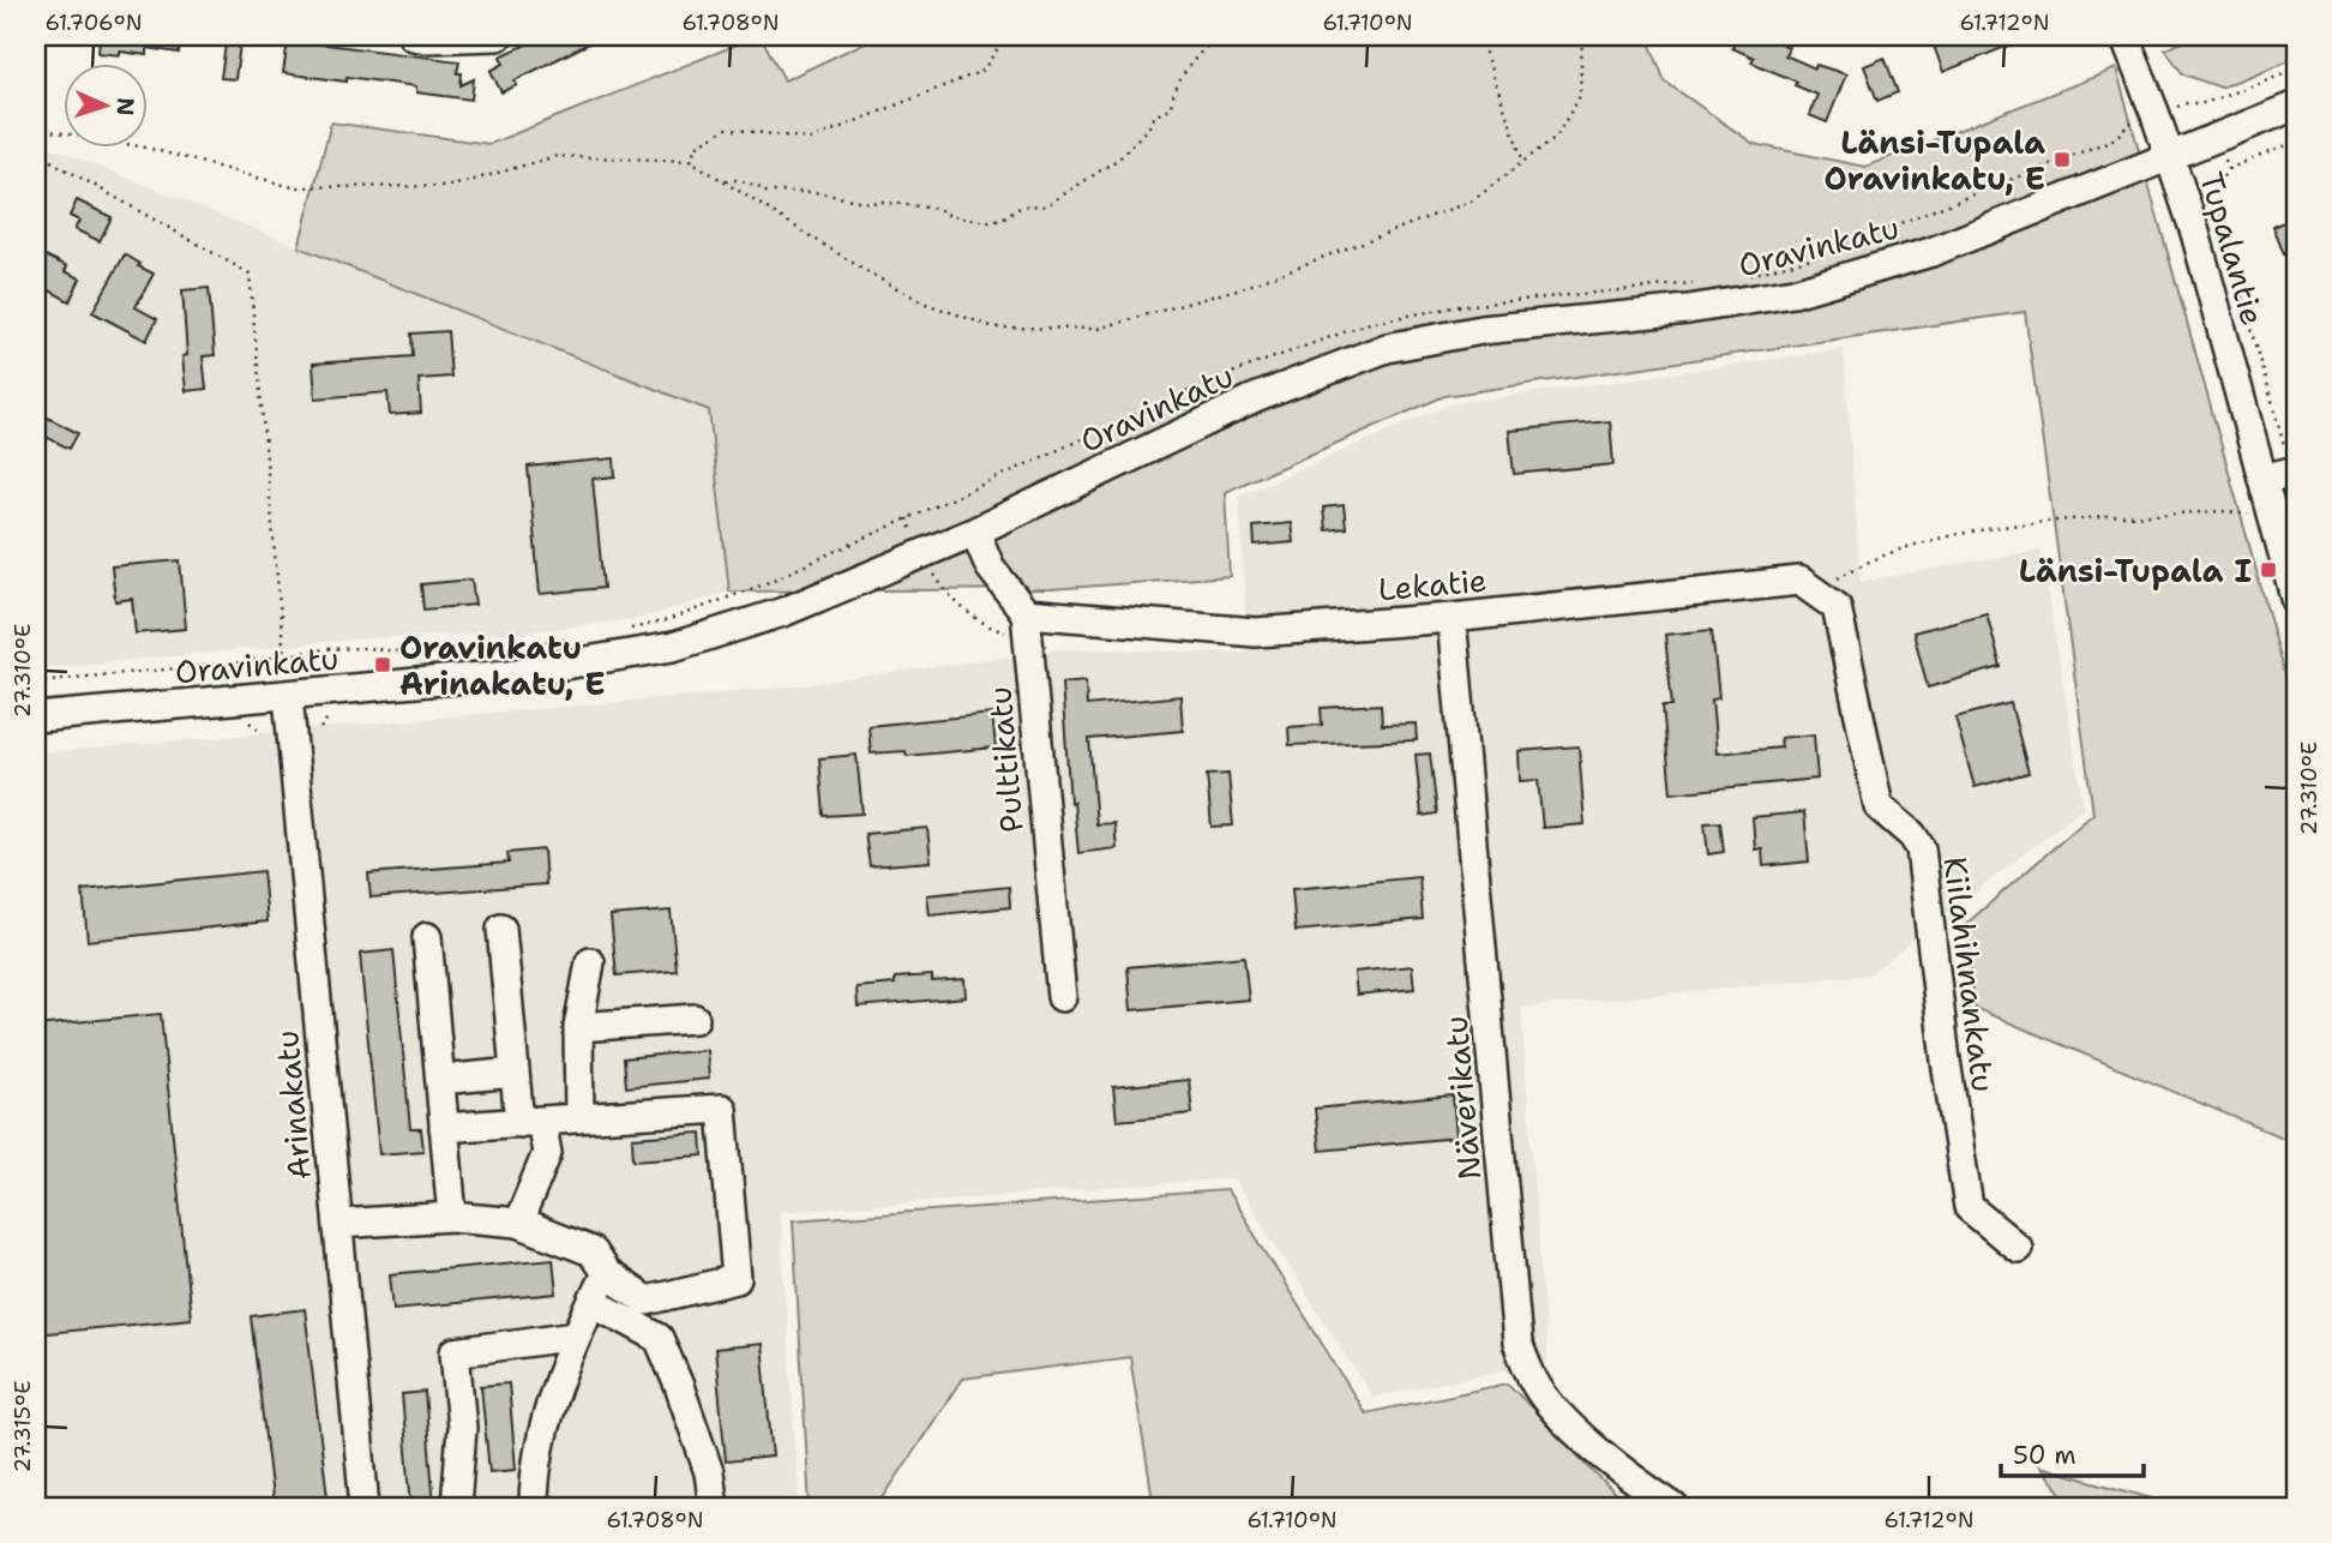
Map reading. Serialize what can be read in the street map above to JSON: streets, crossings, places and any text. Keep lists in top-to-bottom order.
{
  "streets": {
    "street": [
      "Oravinkatu",
      "Tupalantie",
      "Lekatie",
      "Pulttikatu",
      "Kiilahihnankatu",
      "Näverikatu",
      "Arinakatu"
    ]
  },
  "crossings": [
    ["Oravinkatu", "Tupalantie"],
    ["Oravinkatu", "Arinakatu"],
    ["Lekatie", "Pulttikatu"],
    ["Lekatie", "Kiilahihnankatu"],
    ["Lekatie", "Näverikatu"]
  ],
  "places": {
    "transit": ["Länsi-Tupala Oravinkatu, E", "Länsi-Tupala I", "Oravinkatu Arinakatu, E"]
  },
  "scale_bar": "50 m",
  "north": "right",
  "coordinates": [
    "61.706°N",
    "61.708°N",
    "61.710°N",
    "61.712°N",
    "27.310°E",
    "27.315°E"
  ]
}
